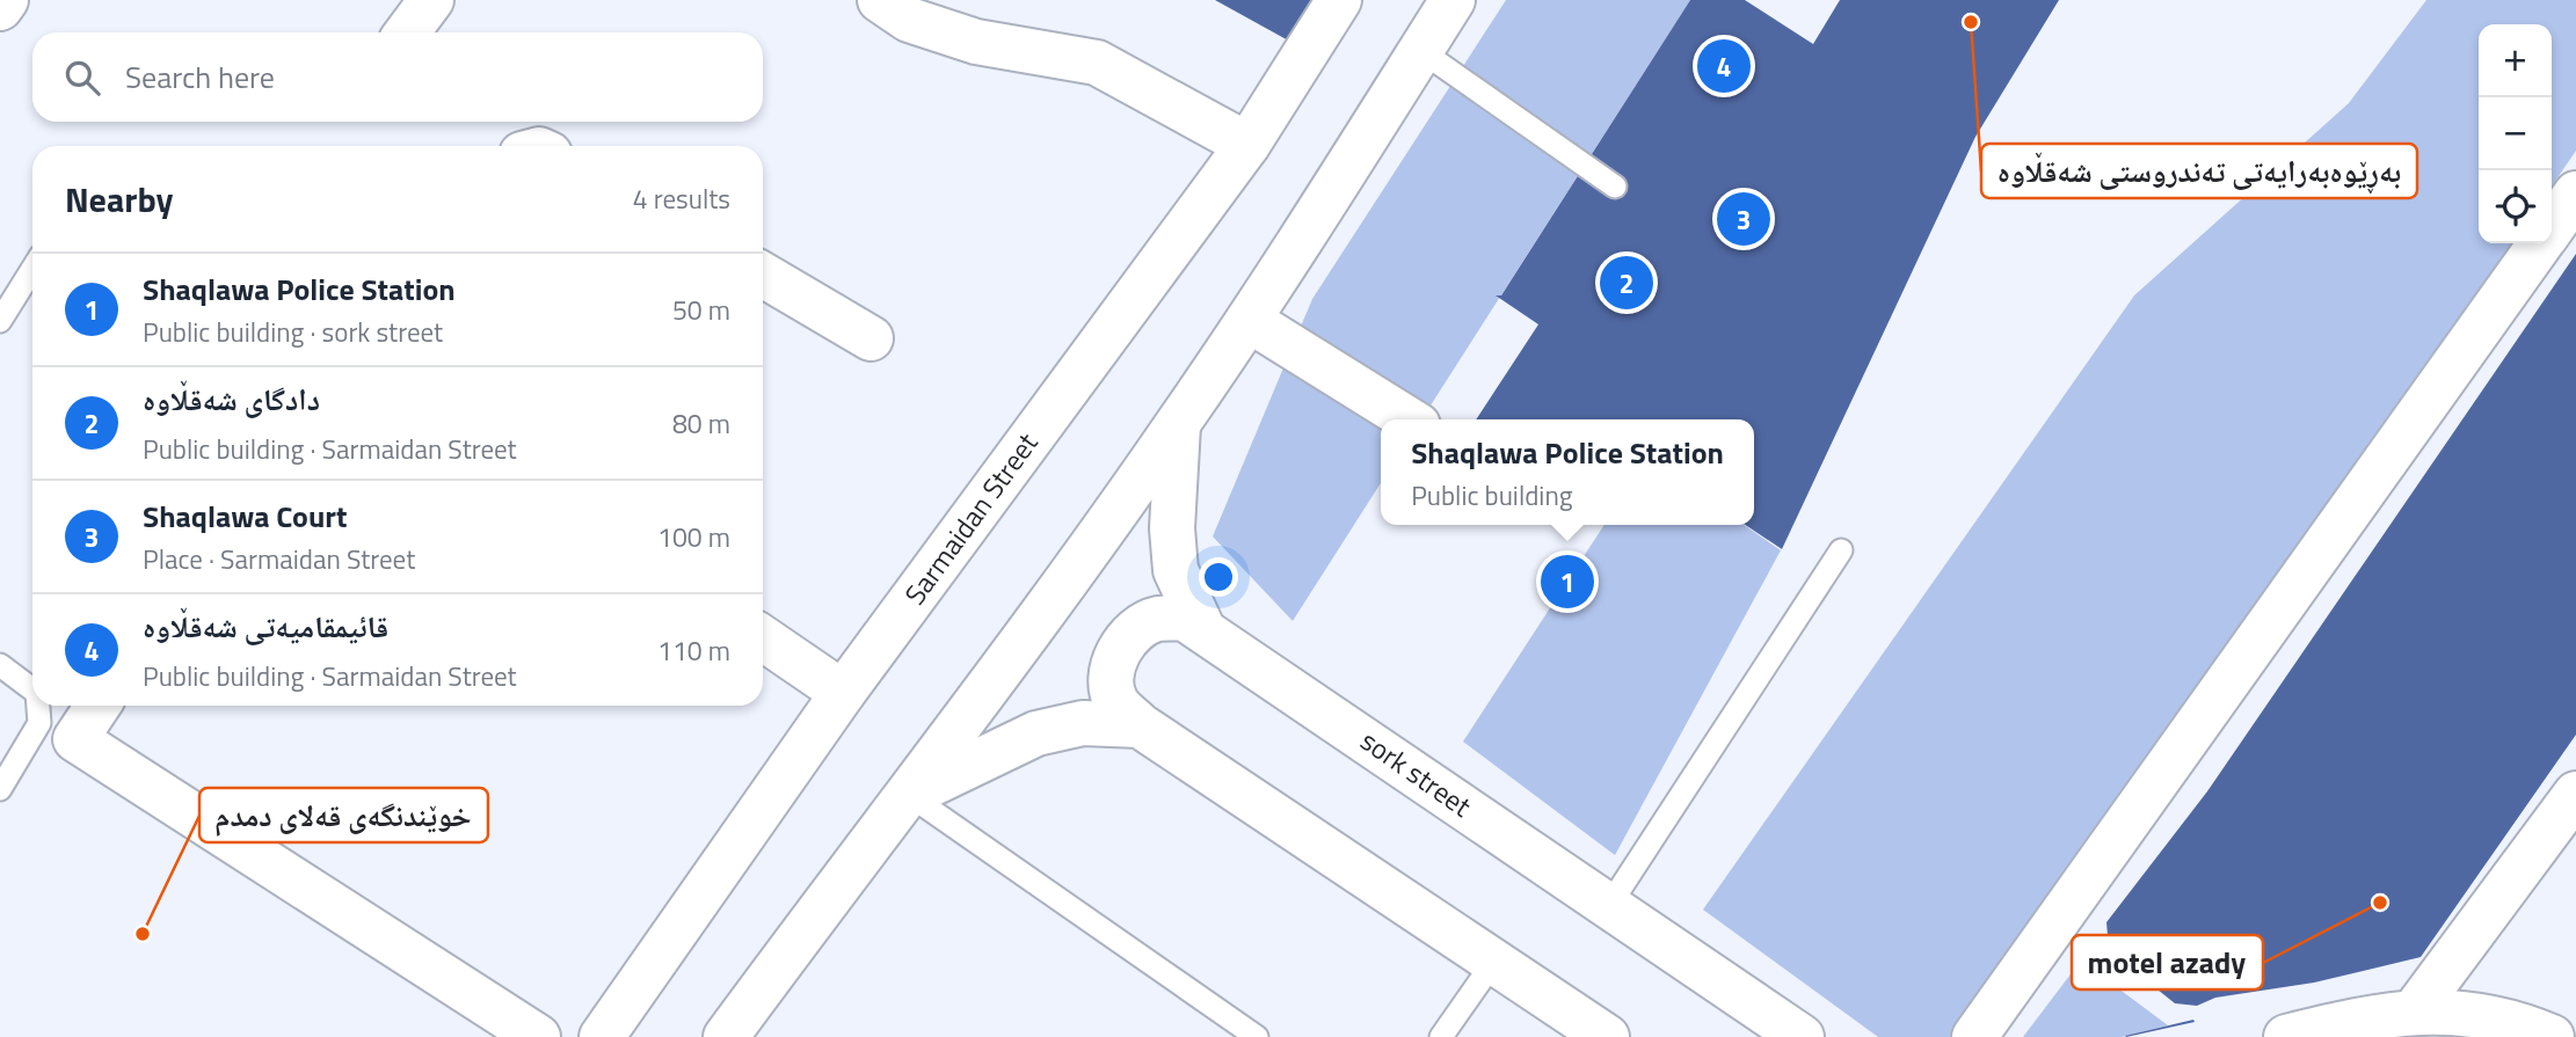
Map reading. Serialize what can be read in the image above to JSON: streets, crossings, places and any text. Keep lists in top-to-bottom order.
{
  "streets": {
    "street": ["Sarmaidan Street", "sork street"]
  },
  "places": ["بەڕێوەبەرایەتی تەندروستی شەقڵاوە", "motel azady", "خوێندنگەی قەلای دمدم"],
  "page": {
    "map_buttons": ["+", "−"],
    "search": "Search here",
    "pins": [
      "4",
      "3",
      "2",
      "1"
    ],
    "heading": ["Nearby", "4 results"],
    "list": [
      {
        "mark": "1",
        "name": "Shaqlawa Police Station",
        "note": "Public building · sork street",
        "value": "50 m"
      },
      {
        "mark": "2",
        "name": "دادگای شەقڵاوە",
        "note": "Public building · Sarmaidan Street",
        "value": "80 m"
      },
      {
        "mark": "3",
        "name": "Shaqlawa Court",
        "note": "Place · Sarmaidan Street",
        "value": "100 m"
      },
      {
        "mark": "4",
        "name": "قائیمقامیەتی شەقڵاوە",
        "note": "Public building · Sarmaidan Street",
        "value": "110 m"
      }
    ],
    "popup": ["Shaqlawa Police Station", "Public building"]
  }
}
